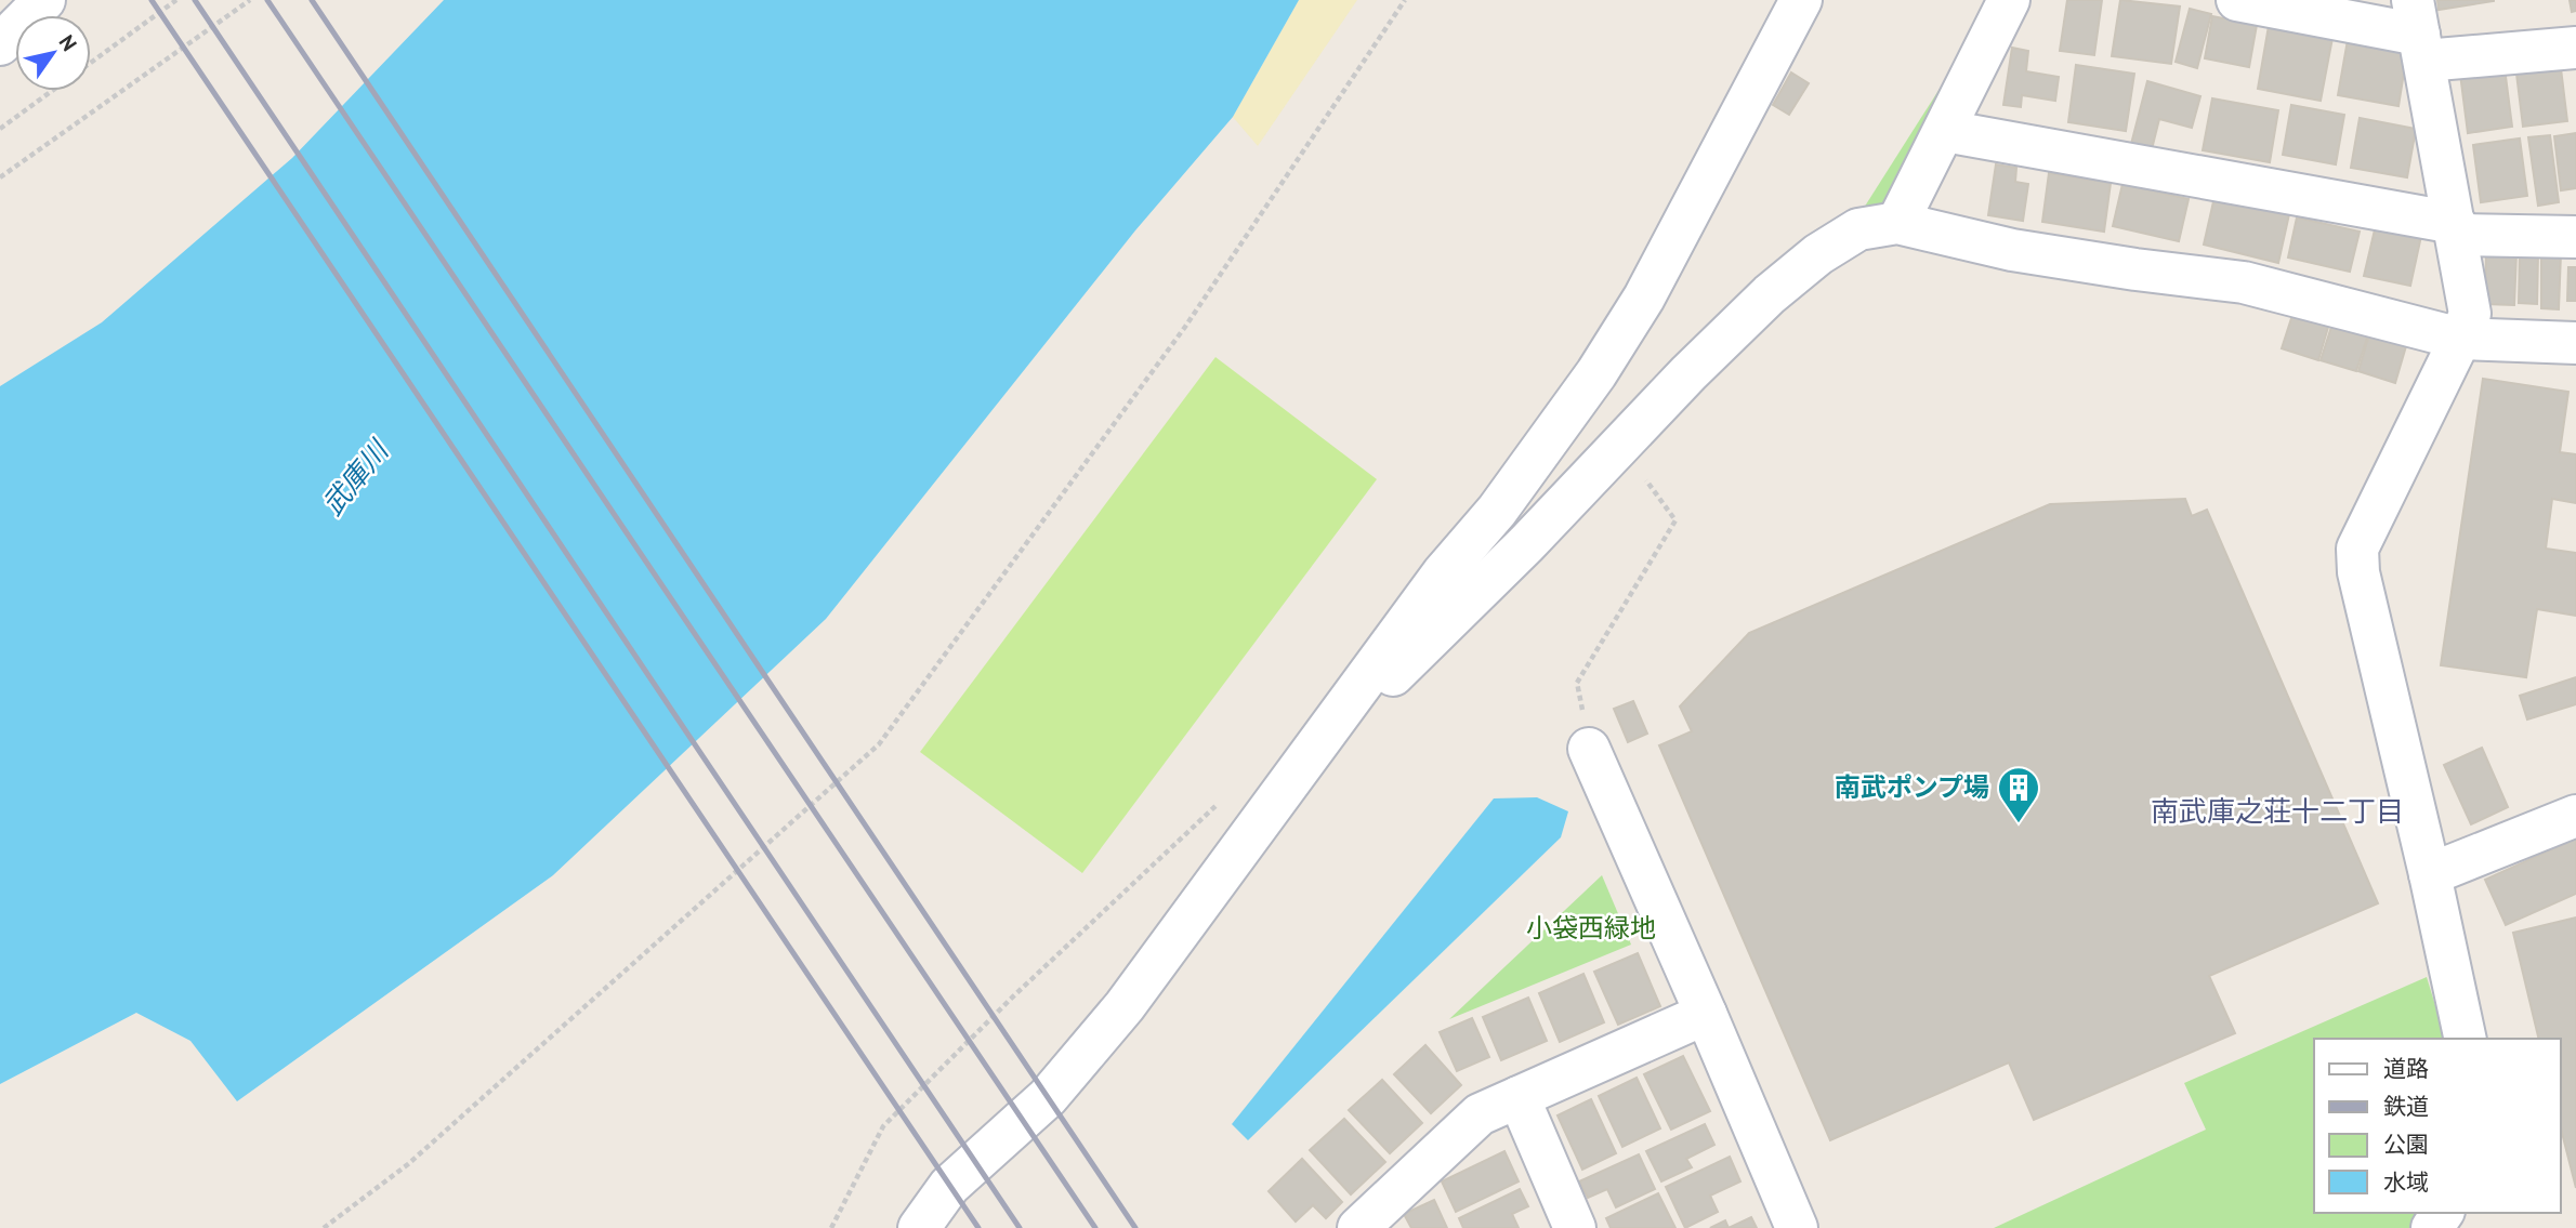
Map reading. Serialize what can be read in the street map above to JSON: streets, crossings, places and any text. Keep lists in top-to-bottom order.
{
  "districts": ["南武庫之荘十二丁目"],
  "water": ["武庫川"],
  "parks": ["小袋西緑地"],
  "places": {
    "building": ["南武ポンプ場"]
  },
  "legend": [
    "道路",
    "鉄道",
    "公園",
    "水域"
  ],
  "north": "top right"
}
